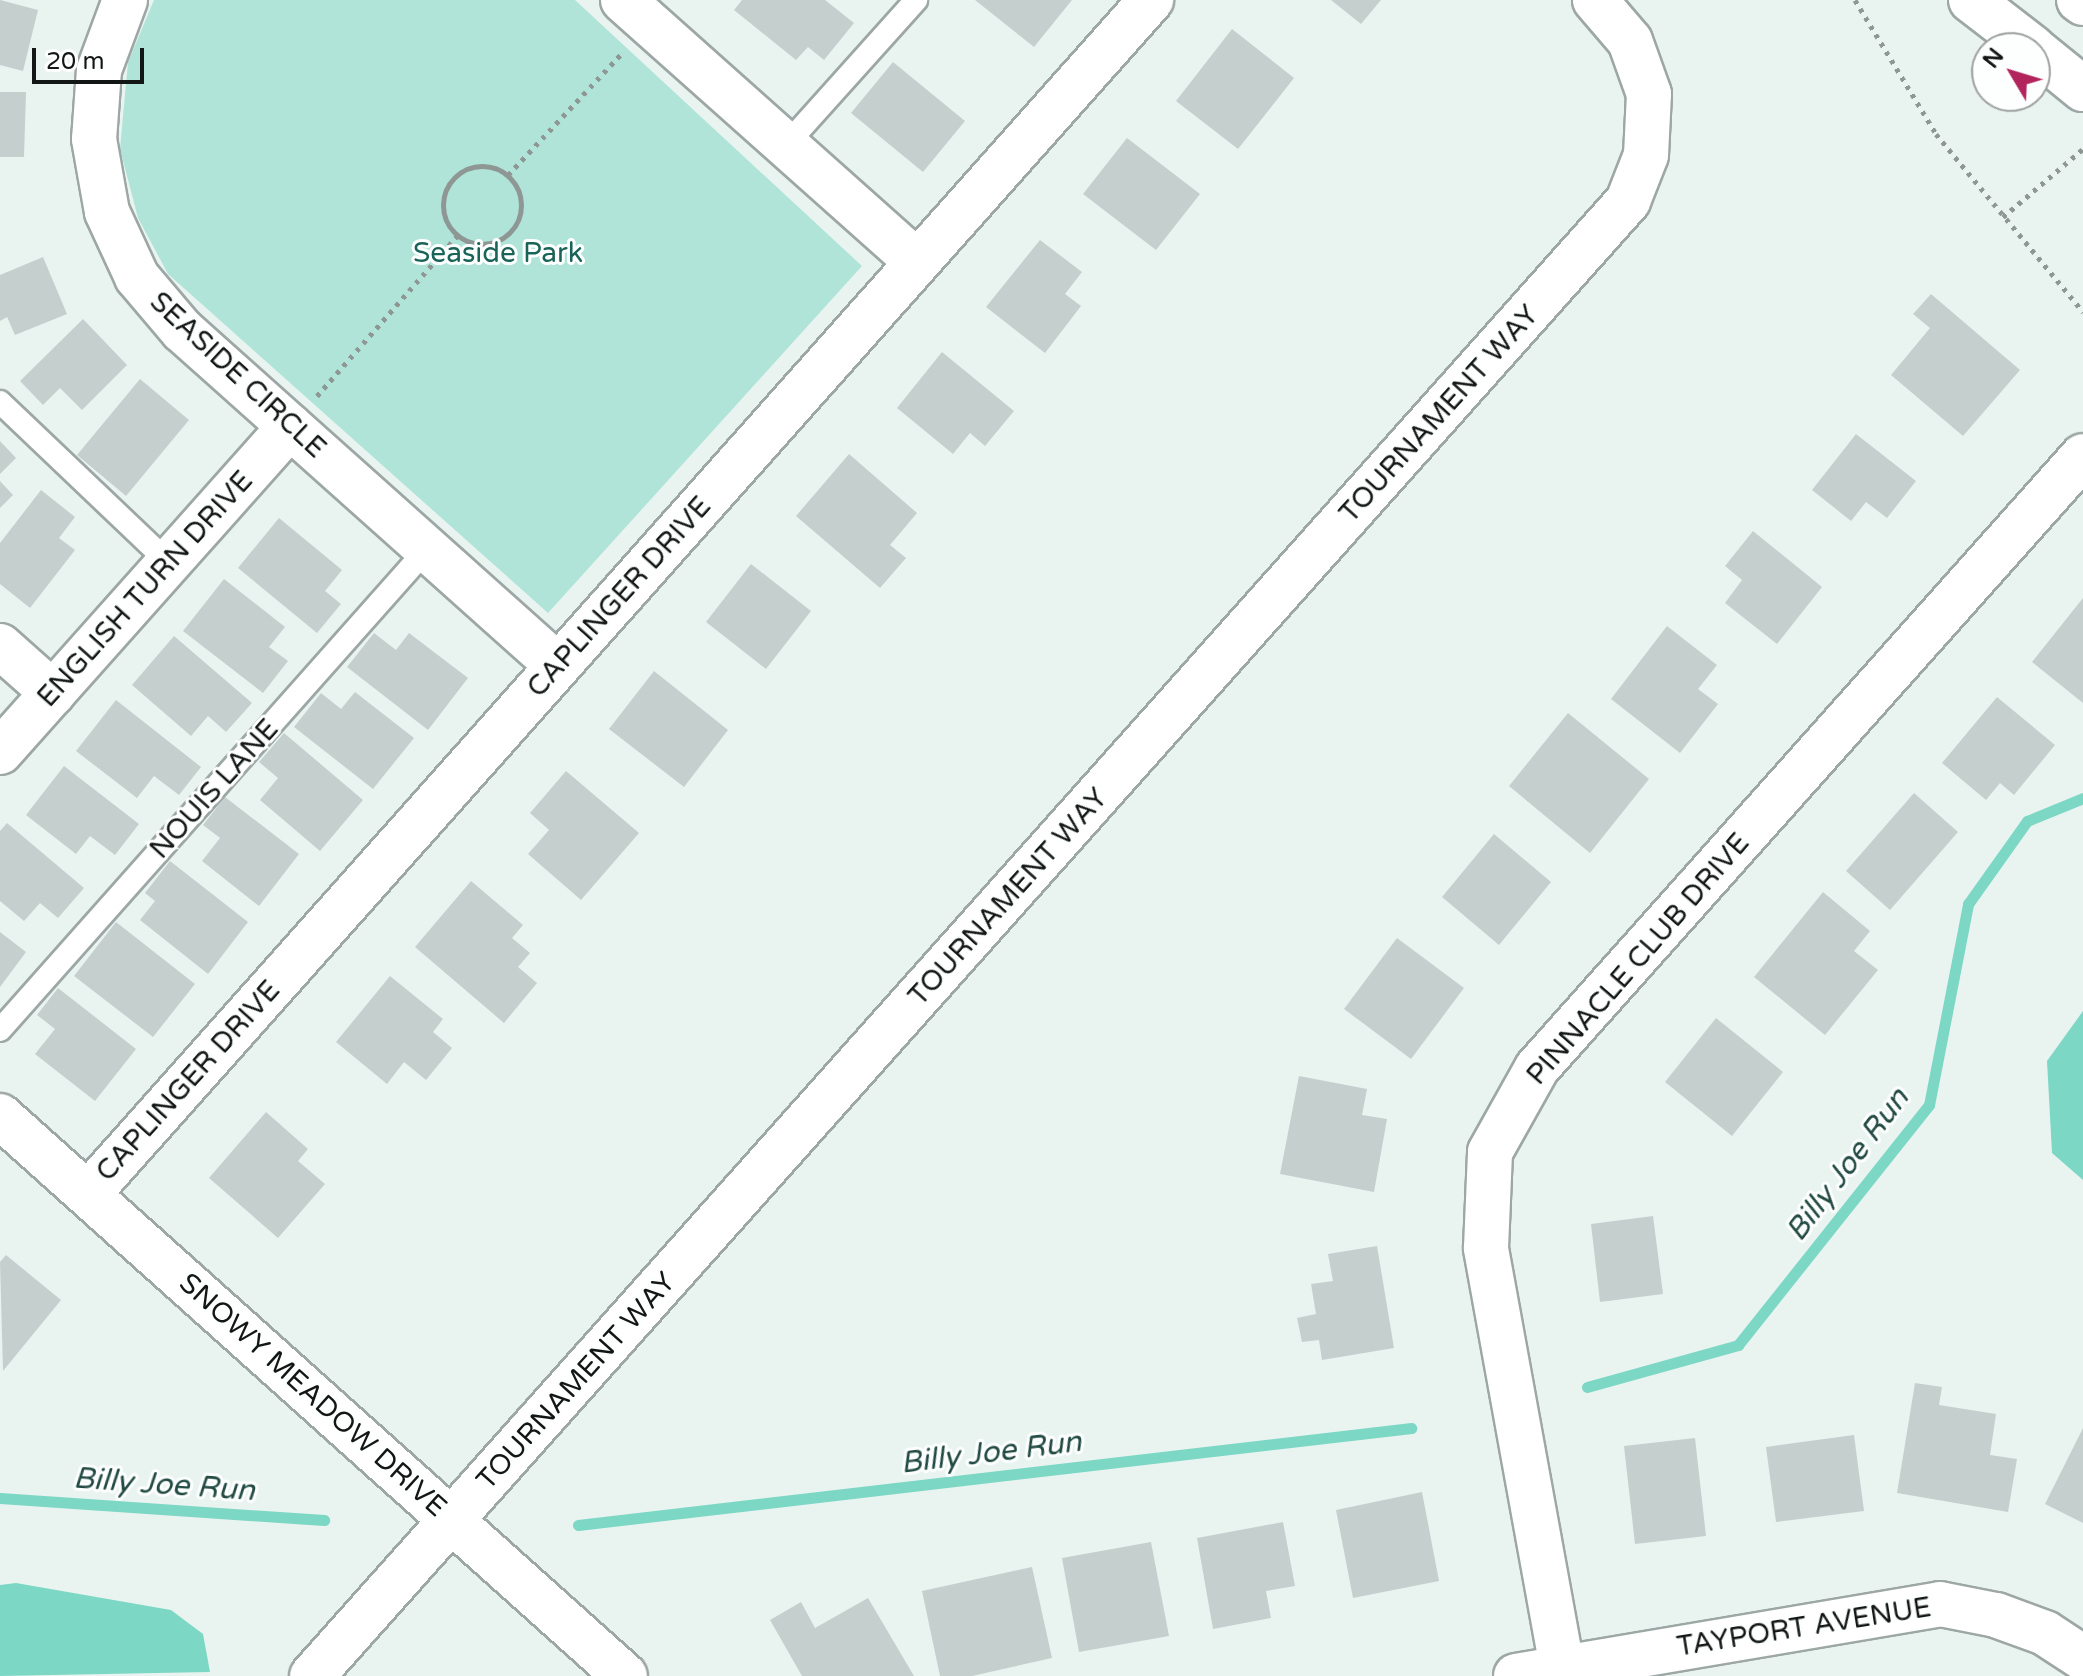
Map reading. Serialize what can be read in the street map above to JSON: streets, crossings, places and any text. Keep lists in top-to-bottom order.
{
  "streets": {
    "street": [
      "SEASIDE CIRCLE",
      "TOURNAMENT WAY",
      "ENGLISH TURN DRIVE",
      "CAPLINGER DRIVE",
      "PINNACLE CLUB DRIVE",
      "SNOWY MEADOW DRIVE",
      "TAYPORT AVENUE"
    ],
    "lane": ["NOUIS LANE"]
  },
  "crossings": [
    ["SEASIDE CIRCLE", "ENGLISH TURN DRIVE"],
    ["SEASIDE CIRCLE", "CAPLINGER DRIVE"],
    ["SEASIDE CIRCLE", "NOUIS LANE"],
    ["TOURNAMENT WAY", "SNOWY MEADOW DRIVE"],
    ["CAPLINGER DRIVE", "SNOWY MEADOW DRIVE"],
    ["PINNACLE CLUB DRIVE", "TAYPORT AVENUE"]
  ],
  "water": ["Billy Joe Run"],
  "parks": ["Seaside Park"],
  "scale_bar": "20 m",
  "north": "top left"
}
